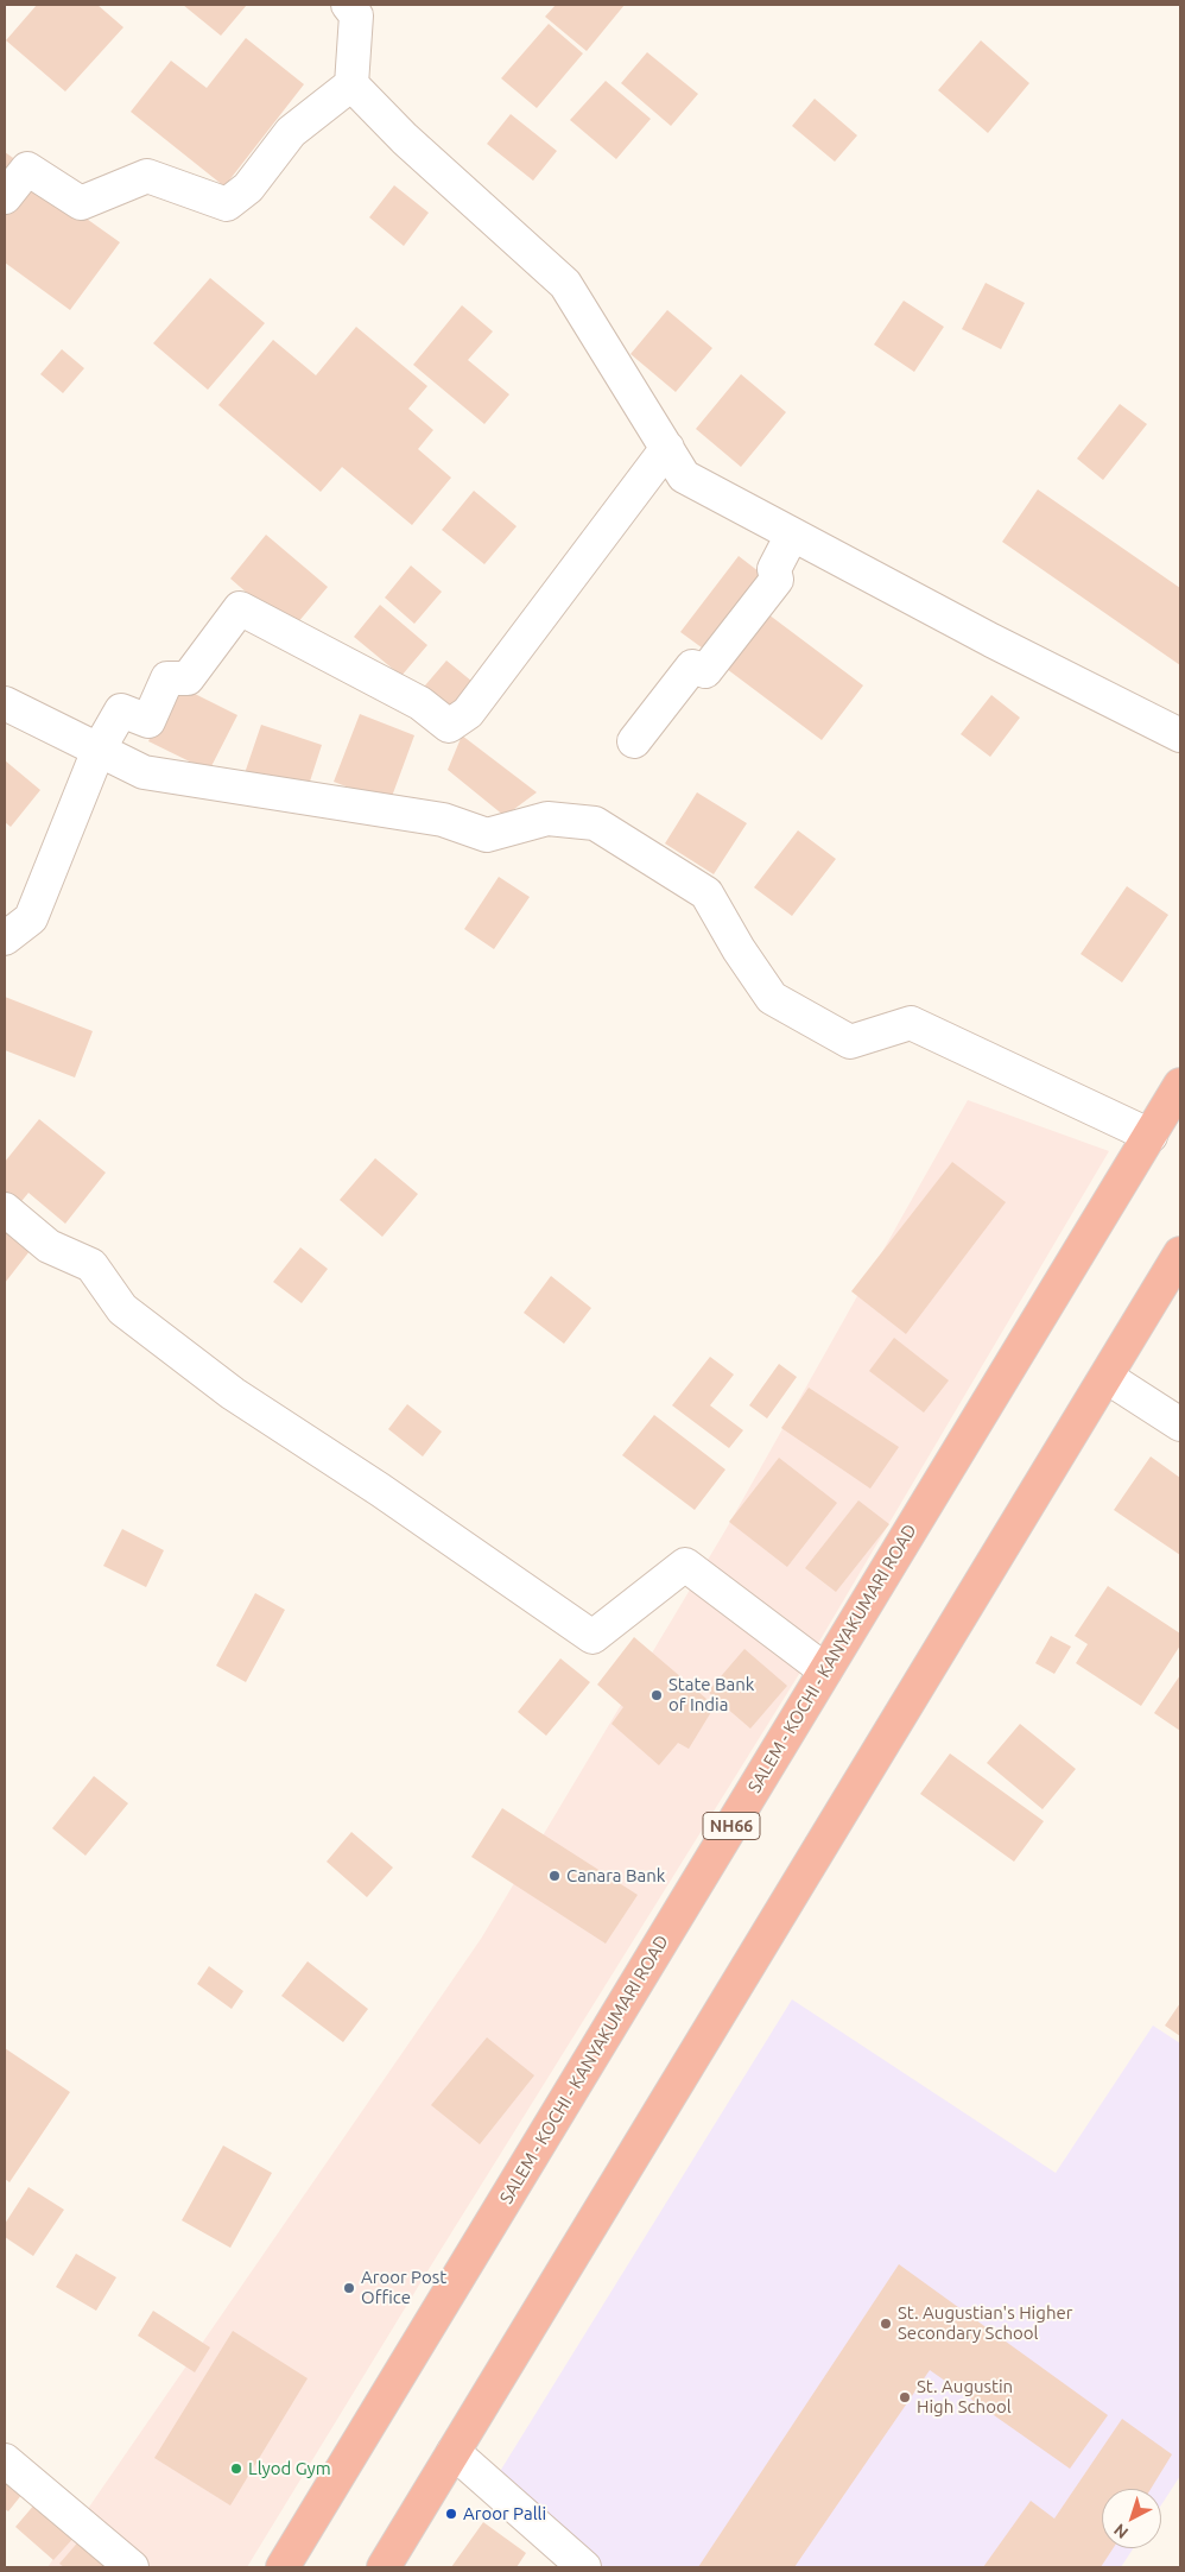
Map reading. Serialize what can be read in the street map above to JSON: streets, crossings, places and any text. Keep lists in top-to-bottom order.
{
  "streets": {
    "highway": ["SALEM - KOCHI - KANYAKUMARI ROAD", "NH66"]
  },
  "places": [
    "State Bank of India",
    "Canara Bank",
    "Aroor Post Office",
    "St. Augustian's Higher Secondary School",
    "St. Augustin High School",
    "Llyod Gym",
    "Aroor Palli"
  ],
  "north": "bottom left"
}
